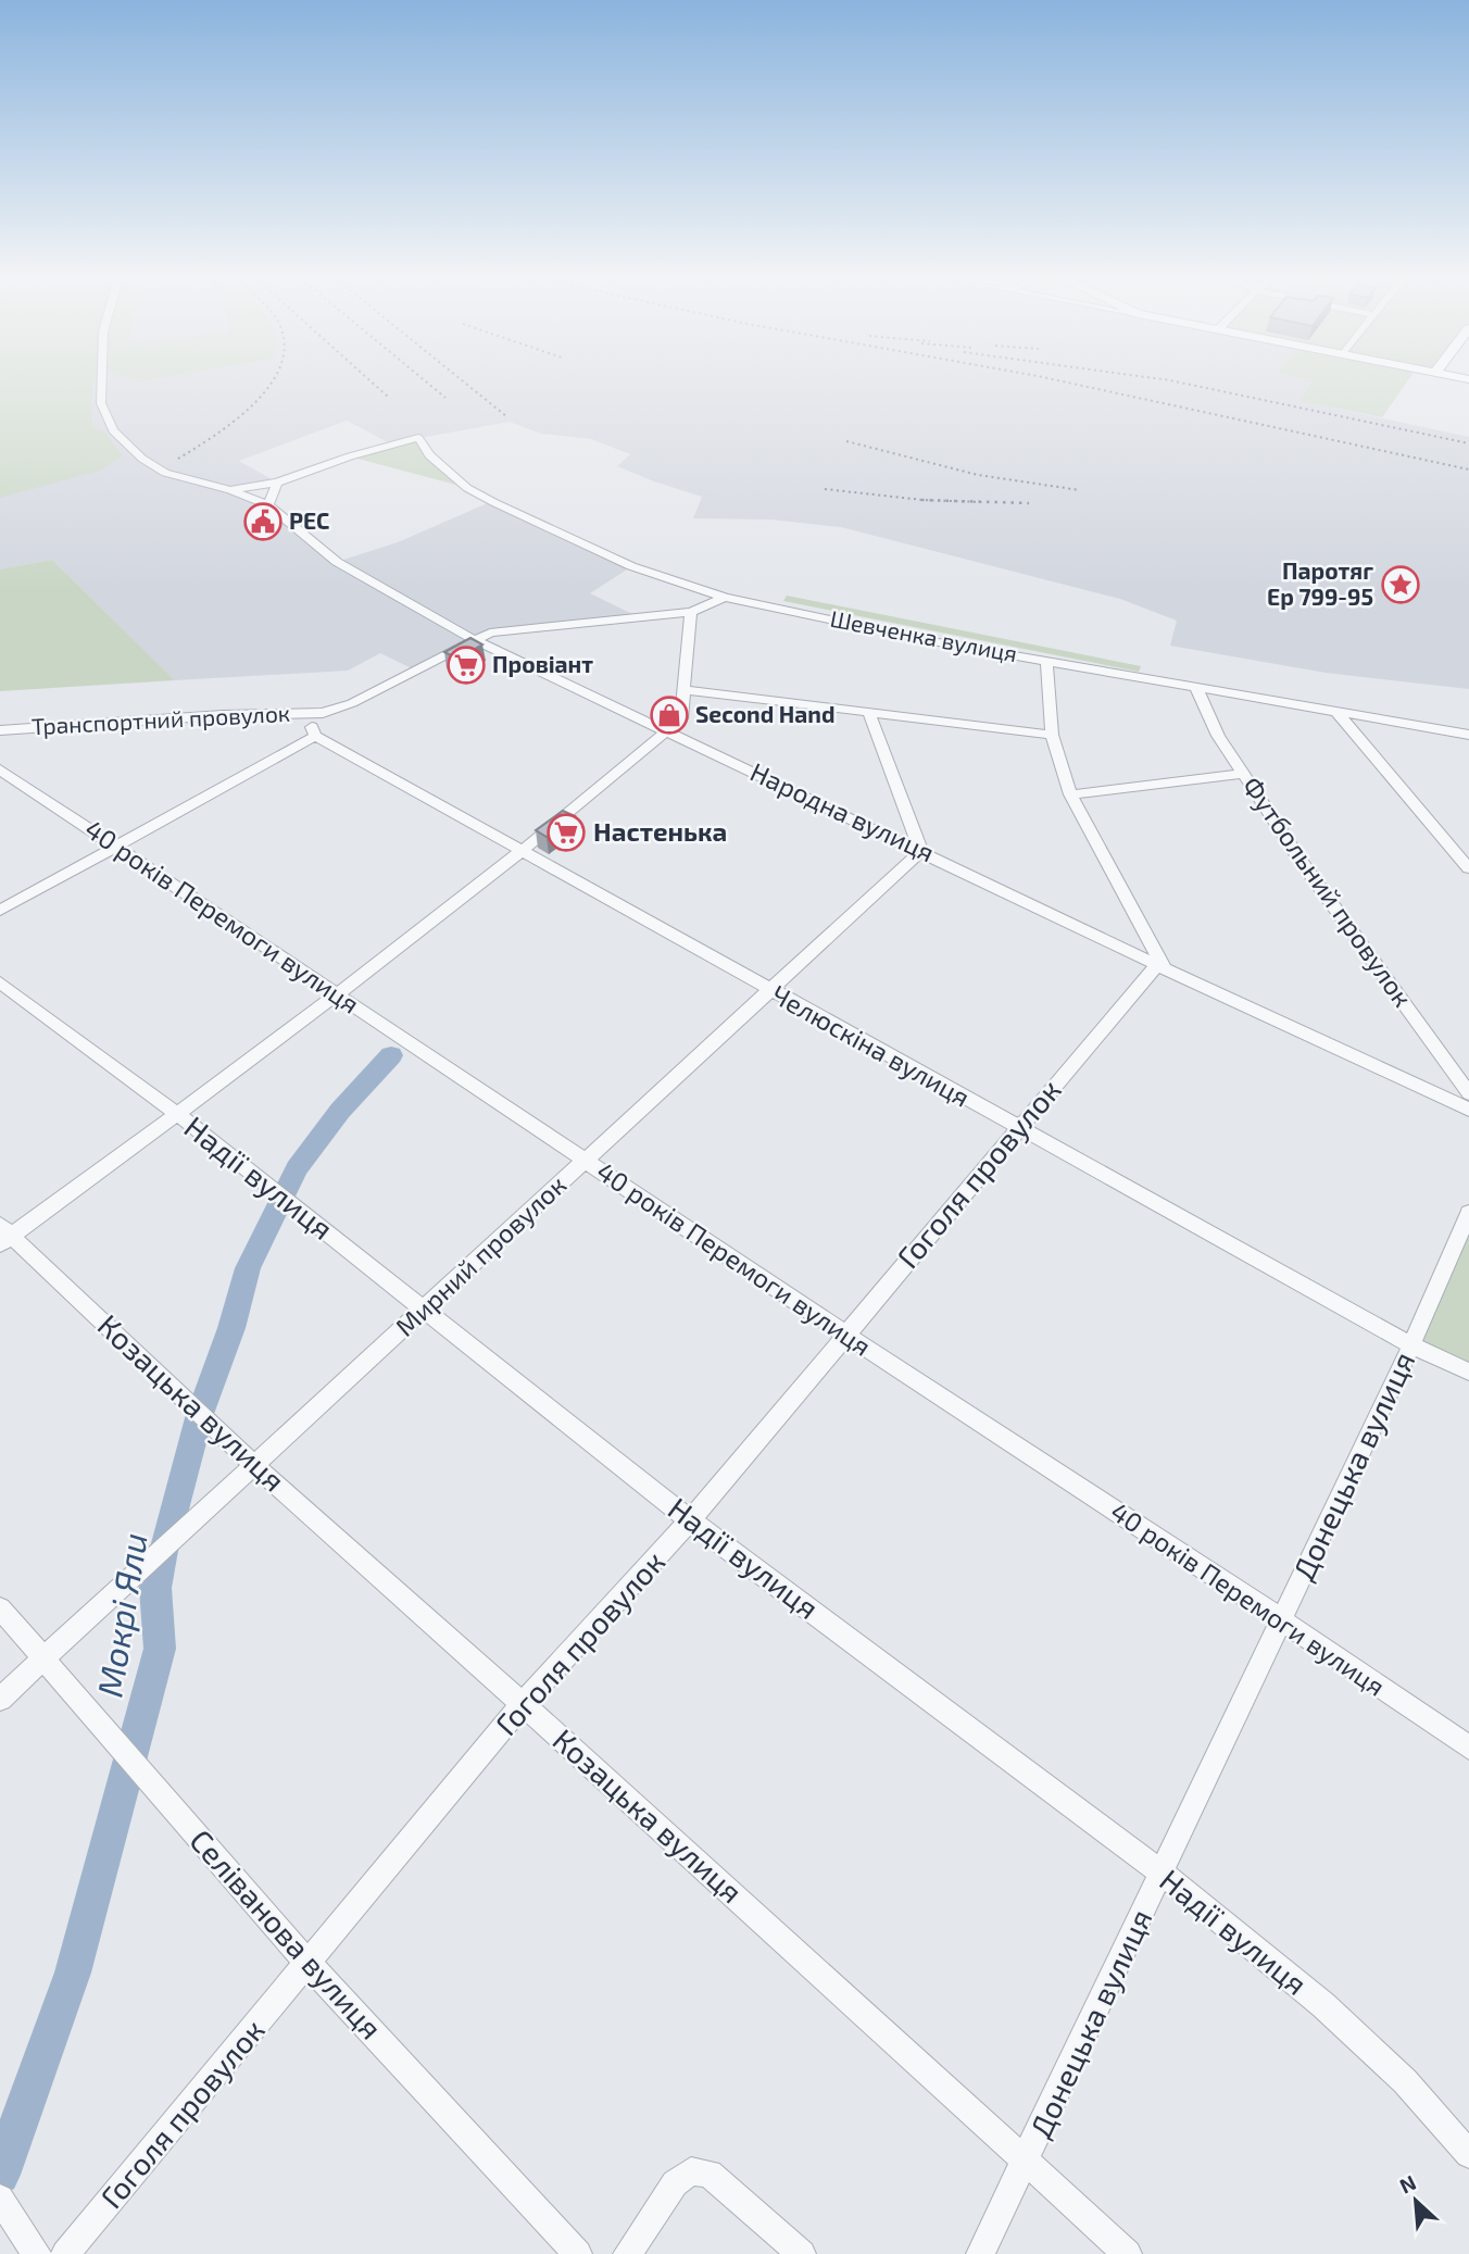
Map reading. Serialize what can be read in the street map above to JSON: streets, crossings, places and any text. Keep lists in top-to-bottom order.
{
  "streets": {
    "street": [
      "Шевченка вулиця",
      "Транспортний провулок",
      "Народна вулиця",
      "Футбольний провулок",
      "40 років Перемоги вулиця",
      "Челюскіна вулиця",
      "Гоголя провулок",
      "Надії вулиця",
      "Мирний провулок",
      "Козацька вулиця",
      "Донецька вулиця",
      "Селіванова вулиця"
    ]
  },
  "crossings": [
    ["Шевченка вулиця", "Транспортний провулок"],
    ["Шевченка вулиця", "Футбольний провулок"],
    ["Транспортний провулок", "Народна вулиця"],
    ["Народна вулиця", "Гоголя провулок"],
    ["Народна вулиця", "Мирний провулок"],
    ["40 років Перемоги вулиця", "Гоголя провулок"],
    ["40 років Перемоги вулиця", "Мирний провулок"],
    ["40 років Перемоги вулиця", "Донецька вулиця"],
    ["Челюскіна вулиця", "Гоголя провулок"],
    ["Челюскіна вулиця", "Мирний провулок"],
    ["Челюскіна вулиця", "Донецька вулиця"],
    ["Гоголя провулок", "Надії вулиця"],
    ["Гоголя провулок", "Козацька вулиця"],
    ["Гоголя провулок", "Селіванова вулиця"],
    ["Надії вулиця", "Мирний провулок"],
    ["Надії вулиця", "Донецька вулиця"],
    ["Мирний провулок", "Козацька вулиця"],
    ["Мирний провулок", "Селіванова вулиця"],
    ["Козацька вулиця", "Донецька вулиця"]
  ],
  "water": ["Мокрі Яли"],
  "places": {
    "public building": ["РЕС"],
    "place": ["Паротяг Ер 799-95"],
    "supermarket": ["Провіант", "Настенька"],
    "shop": ["Second Hand"]
  },
  "north": "top left"
}
